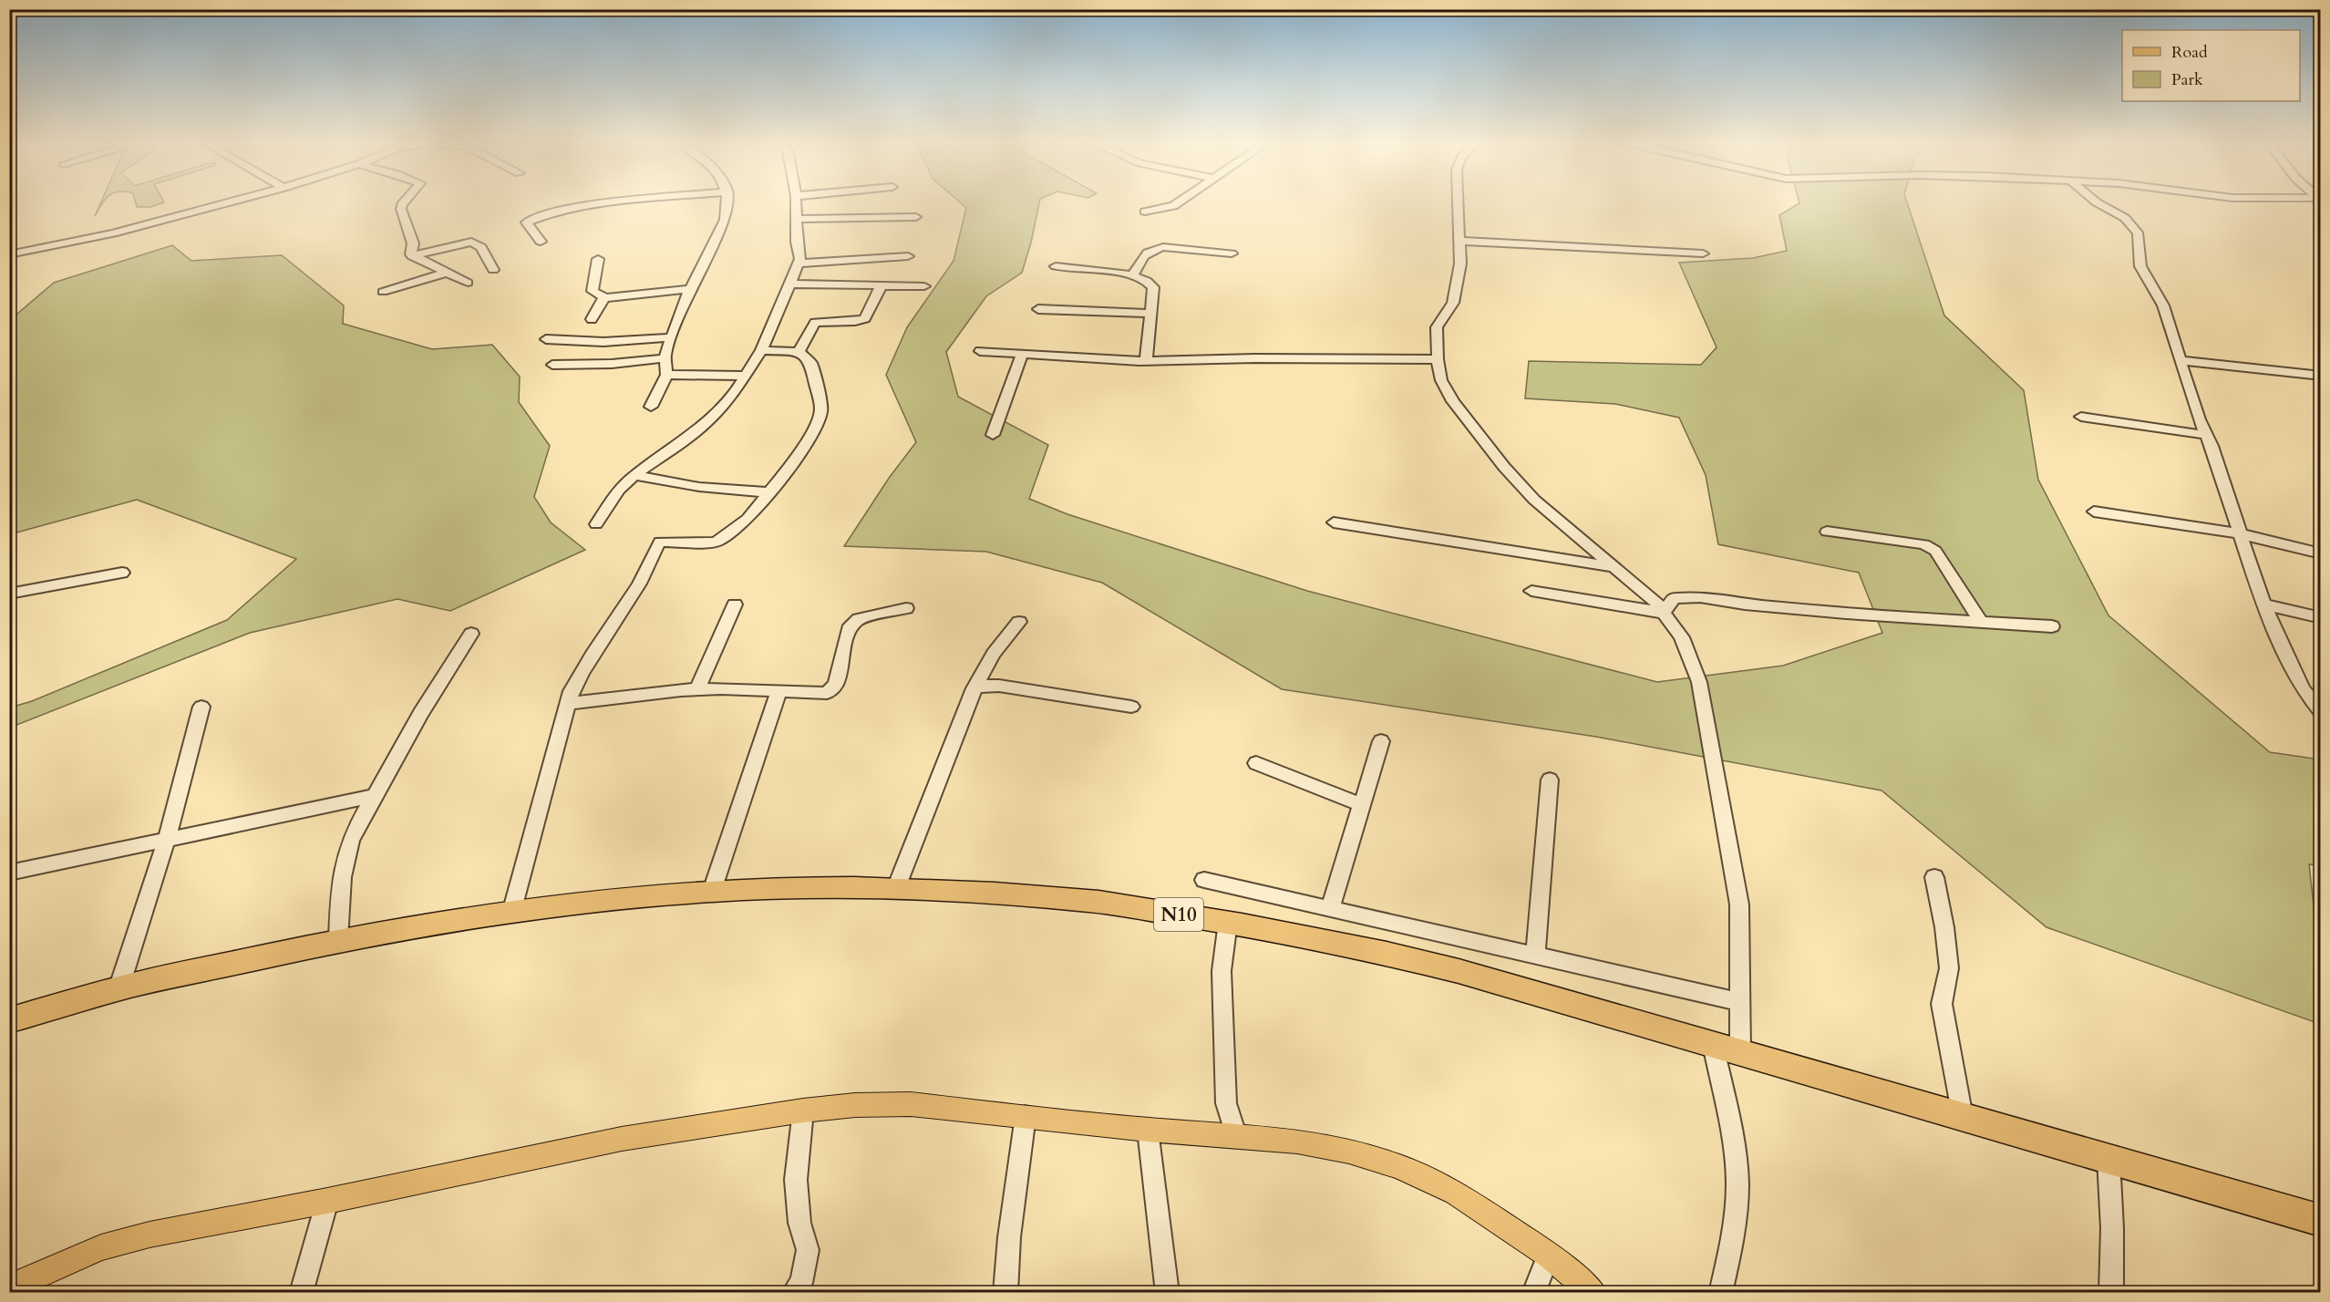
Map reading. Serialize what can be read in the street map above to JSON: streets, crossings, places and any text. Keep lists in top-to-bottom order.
{
  "streets": {
    "highway": ["N10"]
  },
  "legend": ["Road", "Park"]
}
